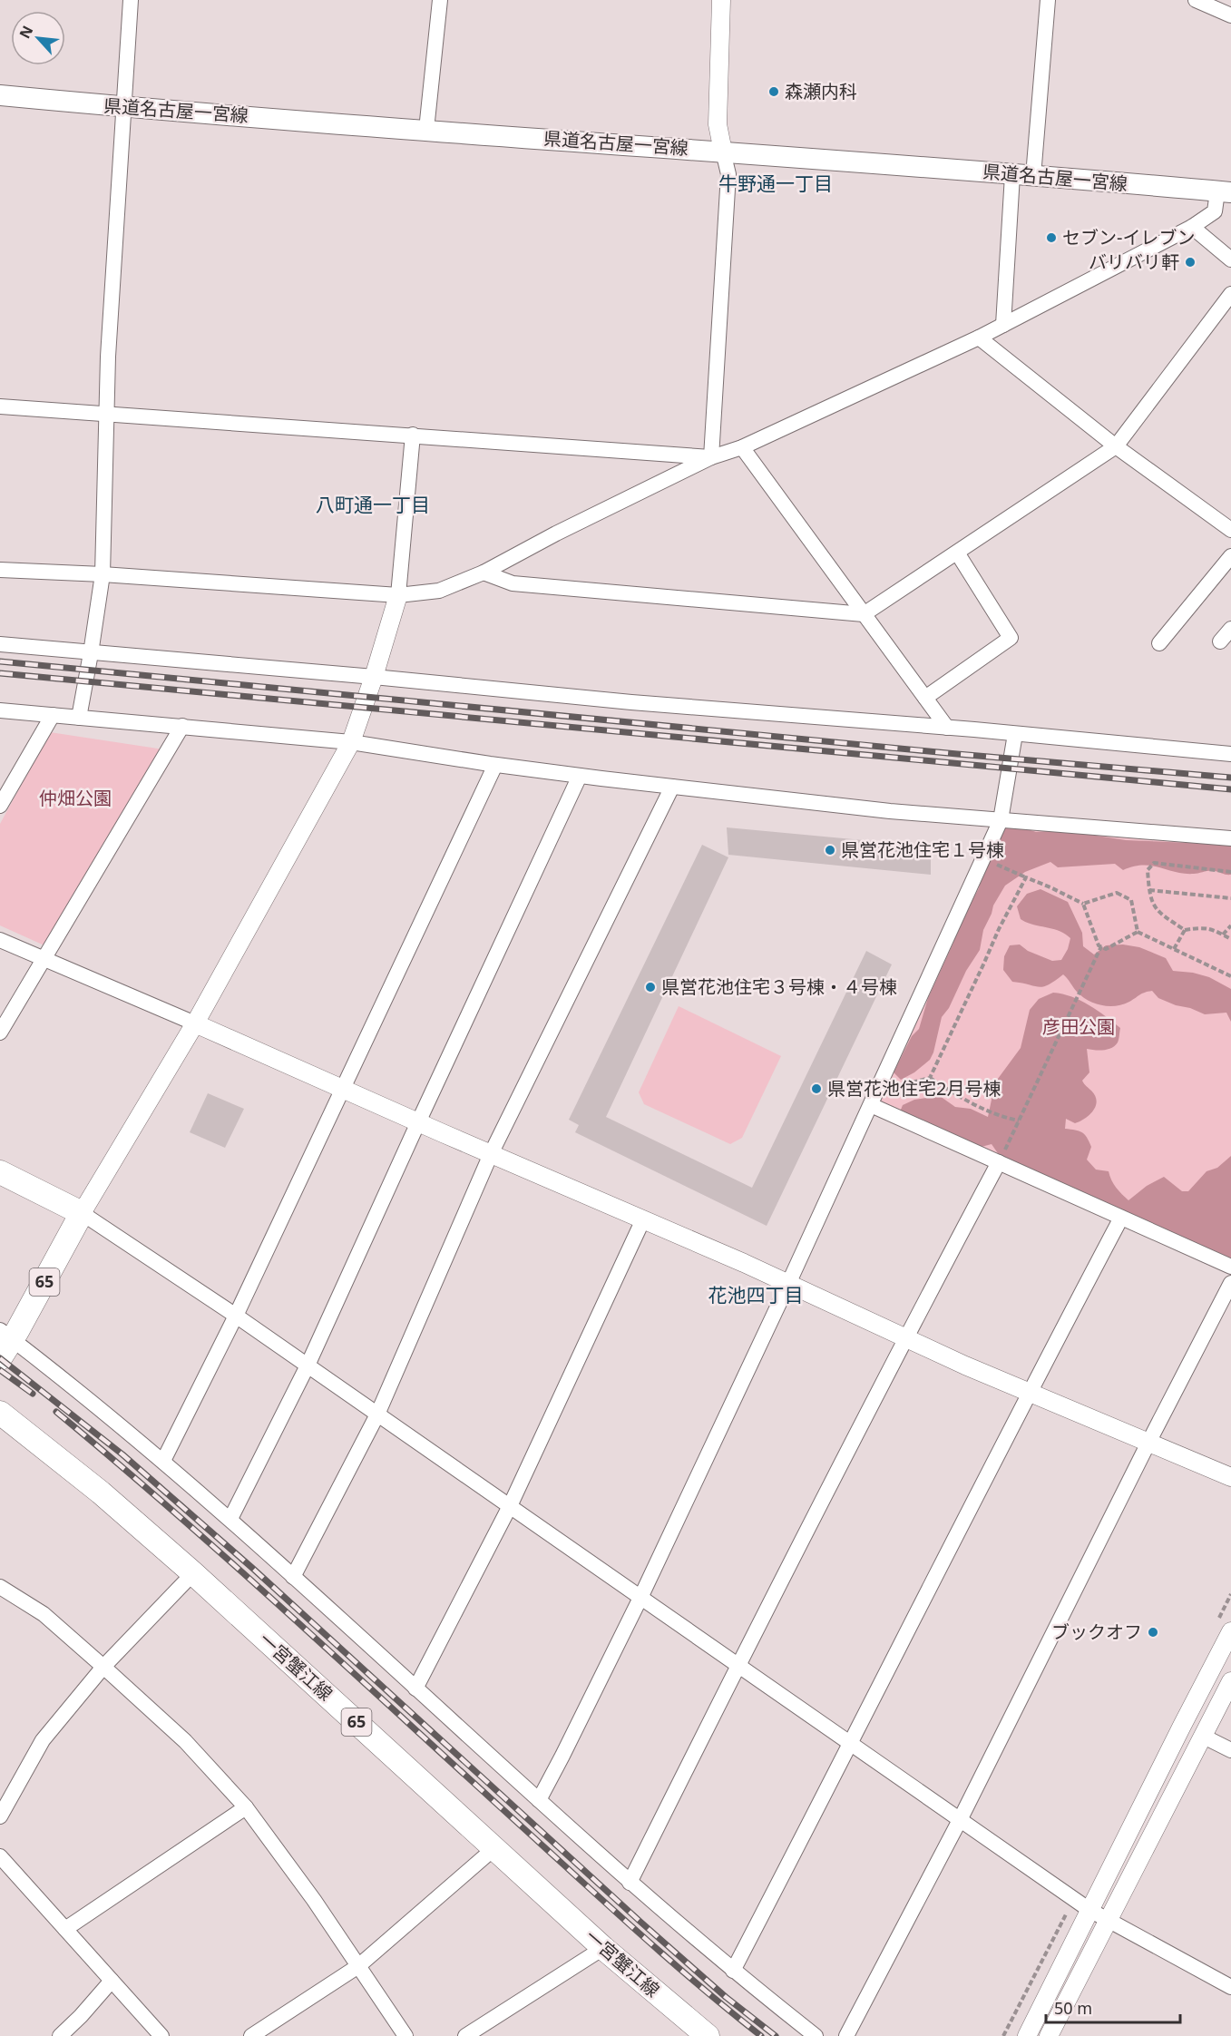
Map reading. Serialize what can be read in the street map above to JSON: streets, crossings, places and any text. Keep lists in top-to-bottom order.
{
  "streets": {
    "main road": ["県道名古屋一宮線", "65", "一宮蟹江線"]
  },
  "districts": ["牛野通一丁目", "八町通一丁目", "花池四丁目"],
  "parks": ["仲畑公園", "彦田公園"],
  "places": [
    "森瀬内科",
    "セブン-イレブン",
    "バリバリ軒",
    "県営花池住宅１号棟",
    "県営花池住宅３号棟・４号棟",
    "県営花池住宅2月号棟",
    "ブックオフ"
  ],
  "scale_bar": "50 m",
  "north": "top left"
}
